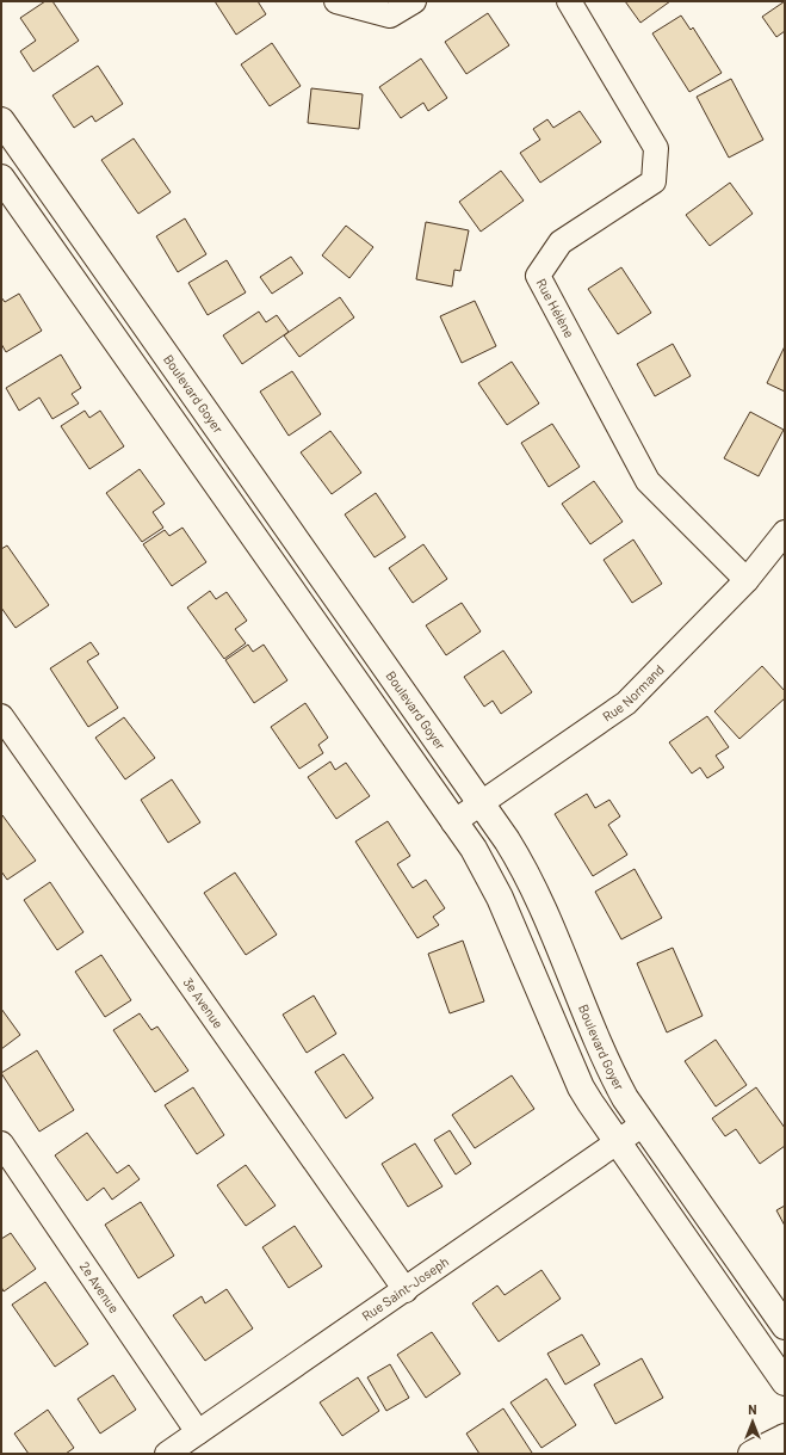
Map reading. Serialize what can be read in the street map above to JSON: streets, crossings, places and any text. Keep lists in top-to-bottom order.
{
  "streets": {
    "street": [
      "Rue Hélène",
      "Boulevard Goyer",
      "Rue Normand",
      "3e Avenue",
      "2e Avenue",
      "Rue Saint-Joseph"
    ]
  },
  "crossings": [
    ["Rue Hélène", "Rue Normand"],
    ["Boulevard Goyer", "Rue Normand"],
    ["Boulevard Goyer", "Rue Saint-Joseph"],
    ["3e Avenue", "Rue Saint-Joseph"],
    ["2e Avenue", "Rue Saint-Joseph"]
  ],
  "north": "top"
}
